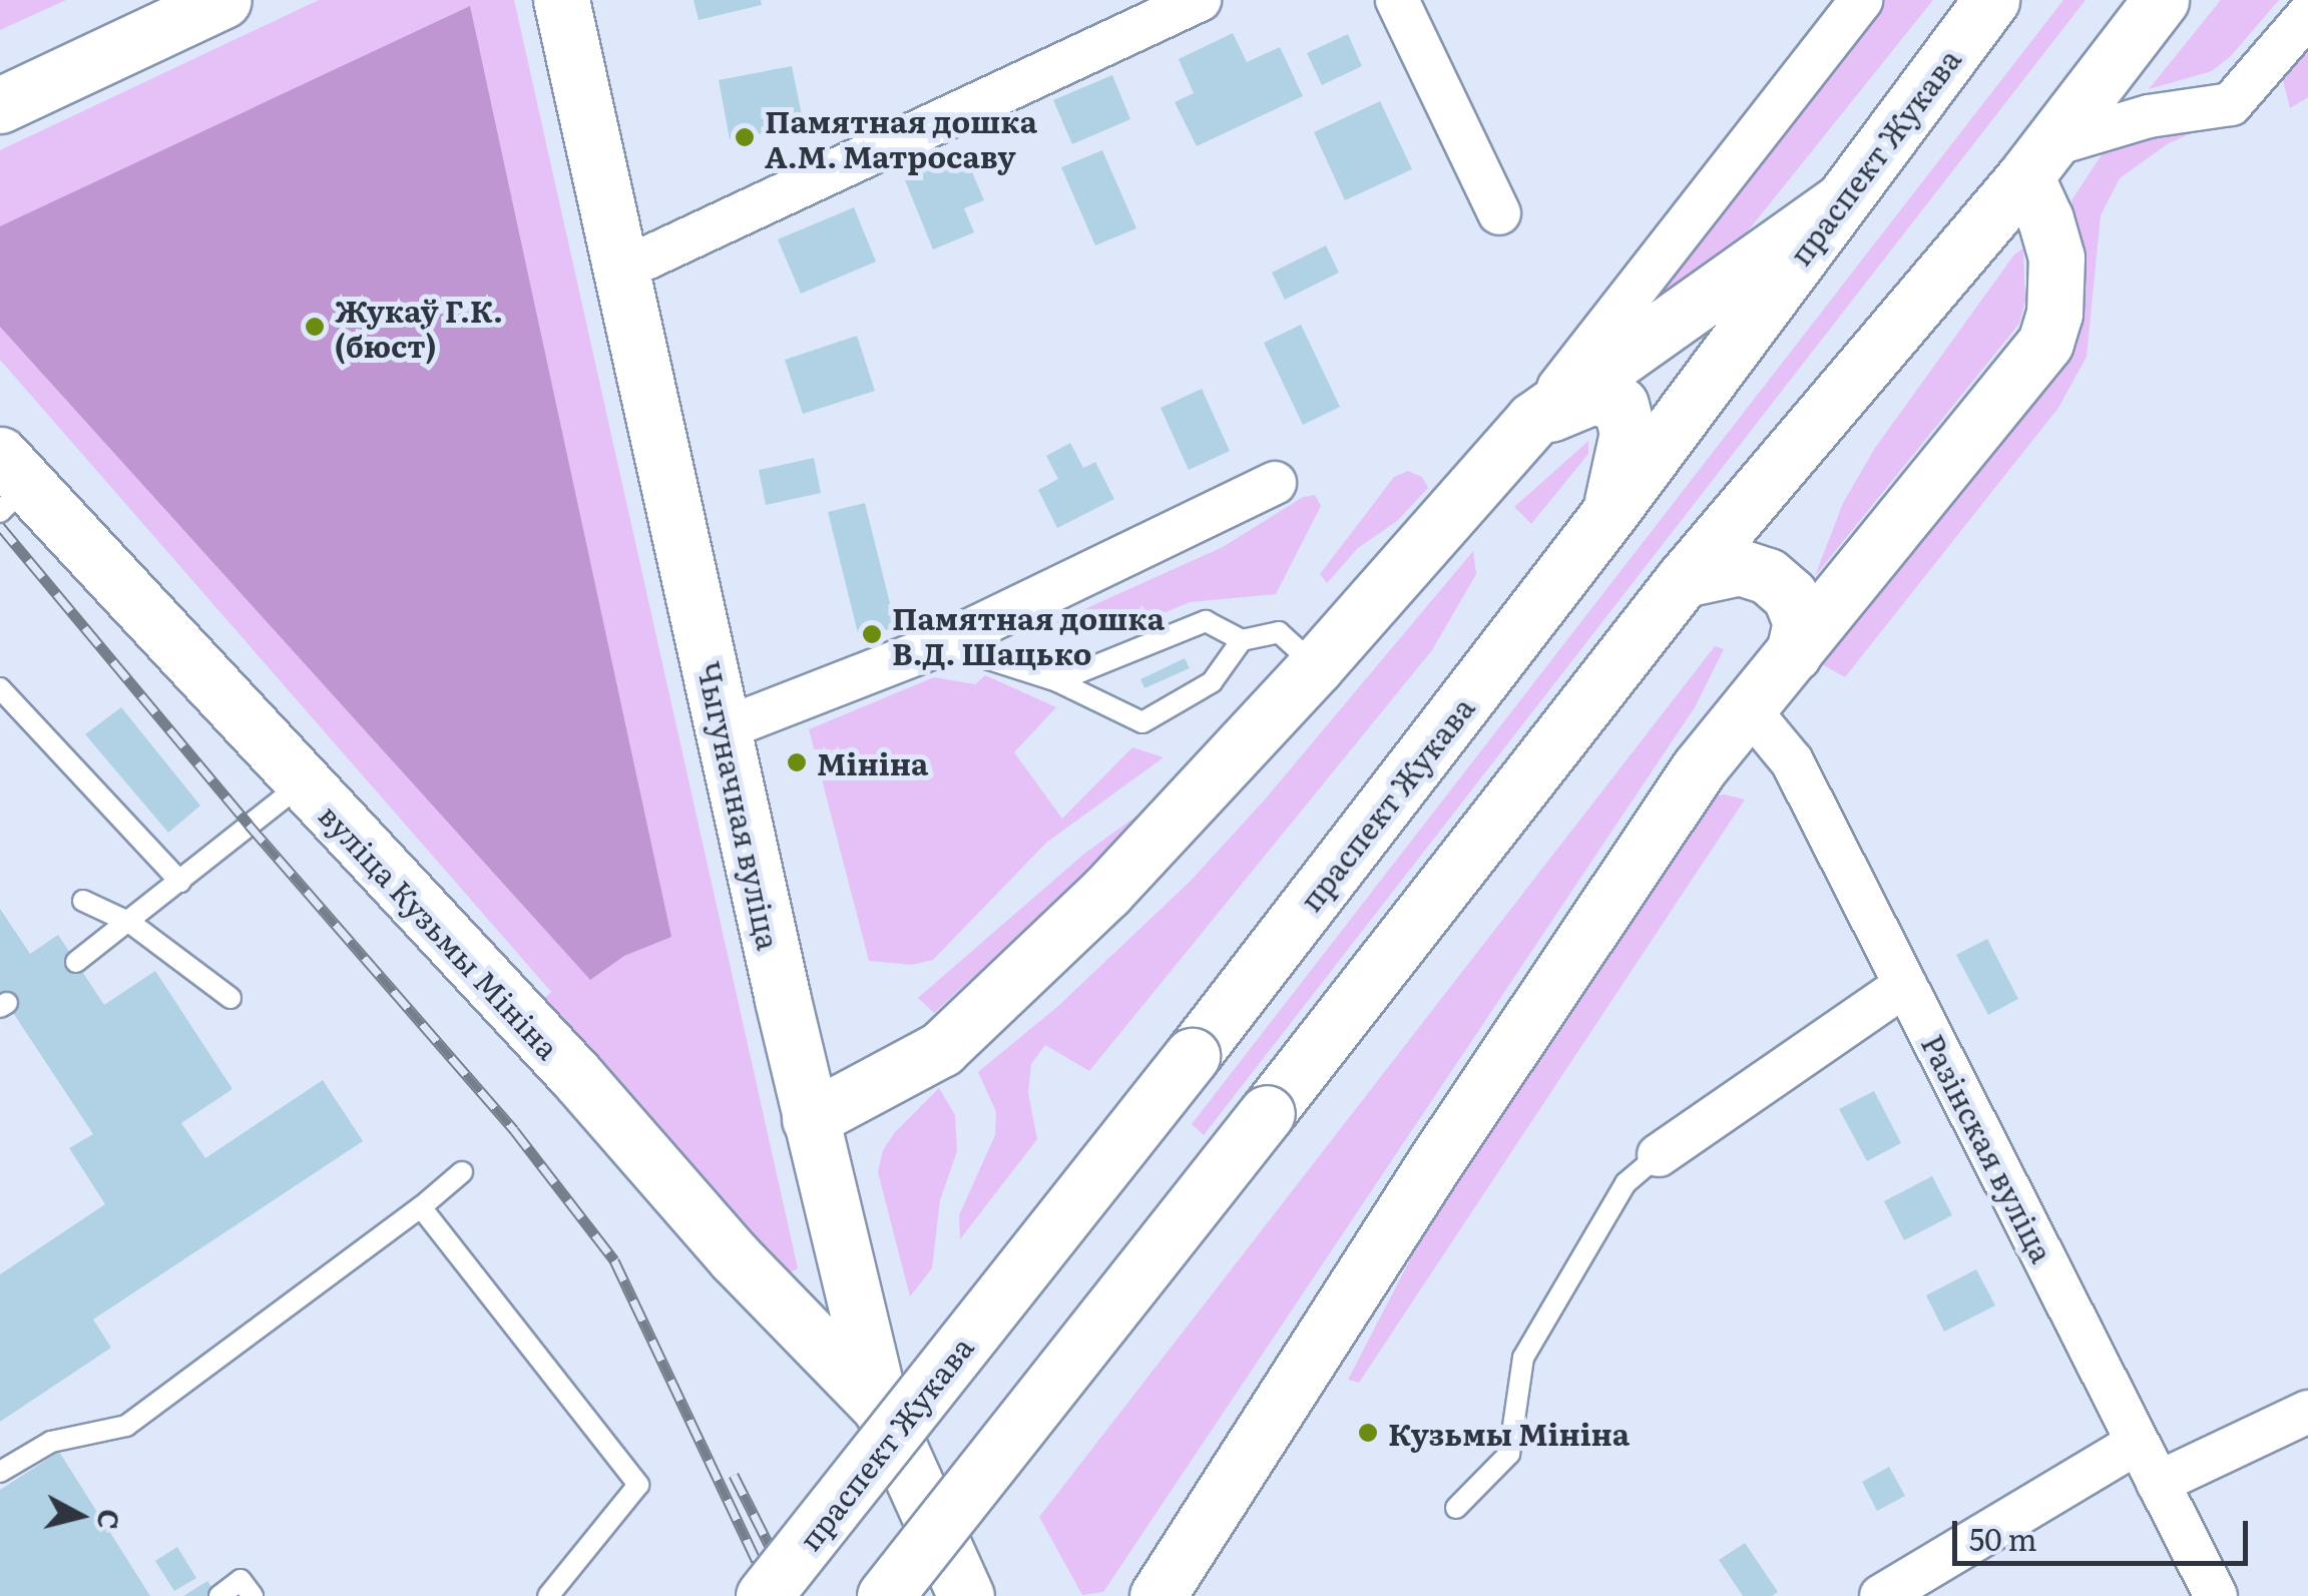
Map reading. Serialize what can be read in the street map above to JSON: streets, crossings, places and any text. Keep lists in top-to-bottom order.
{
  "streets": {
    "main road": ["праспект Жукава", "Чыгуначная вуліца", "вуліца Кузьмы Мініна"],
    "street": ["Разінская вуліца"]
  },
  "crossings": [
    ["Чыгуначная вуліца", "вуліца Кузьмы Мініна"]
  ],
  "places": [
    "Памятная дошка А.М. Матросаву",
    "Жукаў Г.К. (бюст)",
    "Памятная дошка В.Д. Шацько",
    "Мініна",
    "Кузьмы Мініна"
  ],
  "scale_bar": "50 m",
  "north": "right"
}
